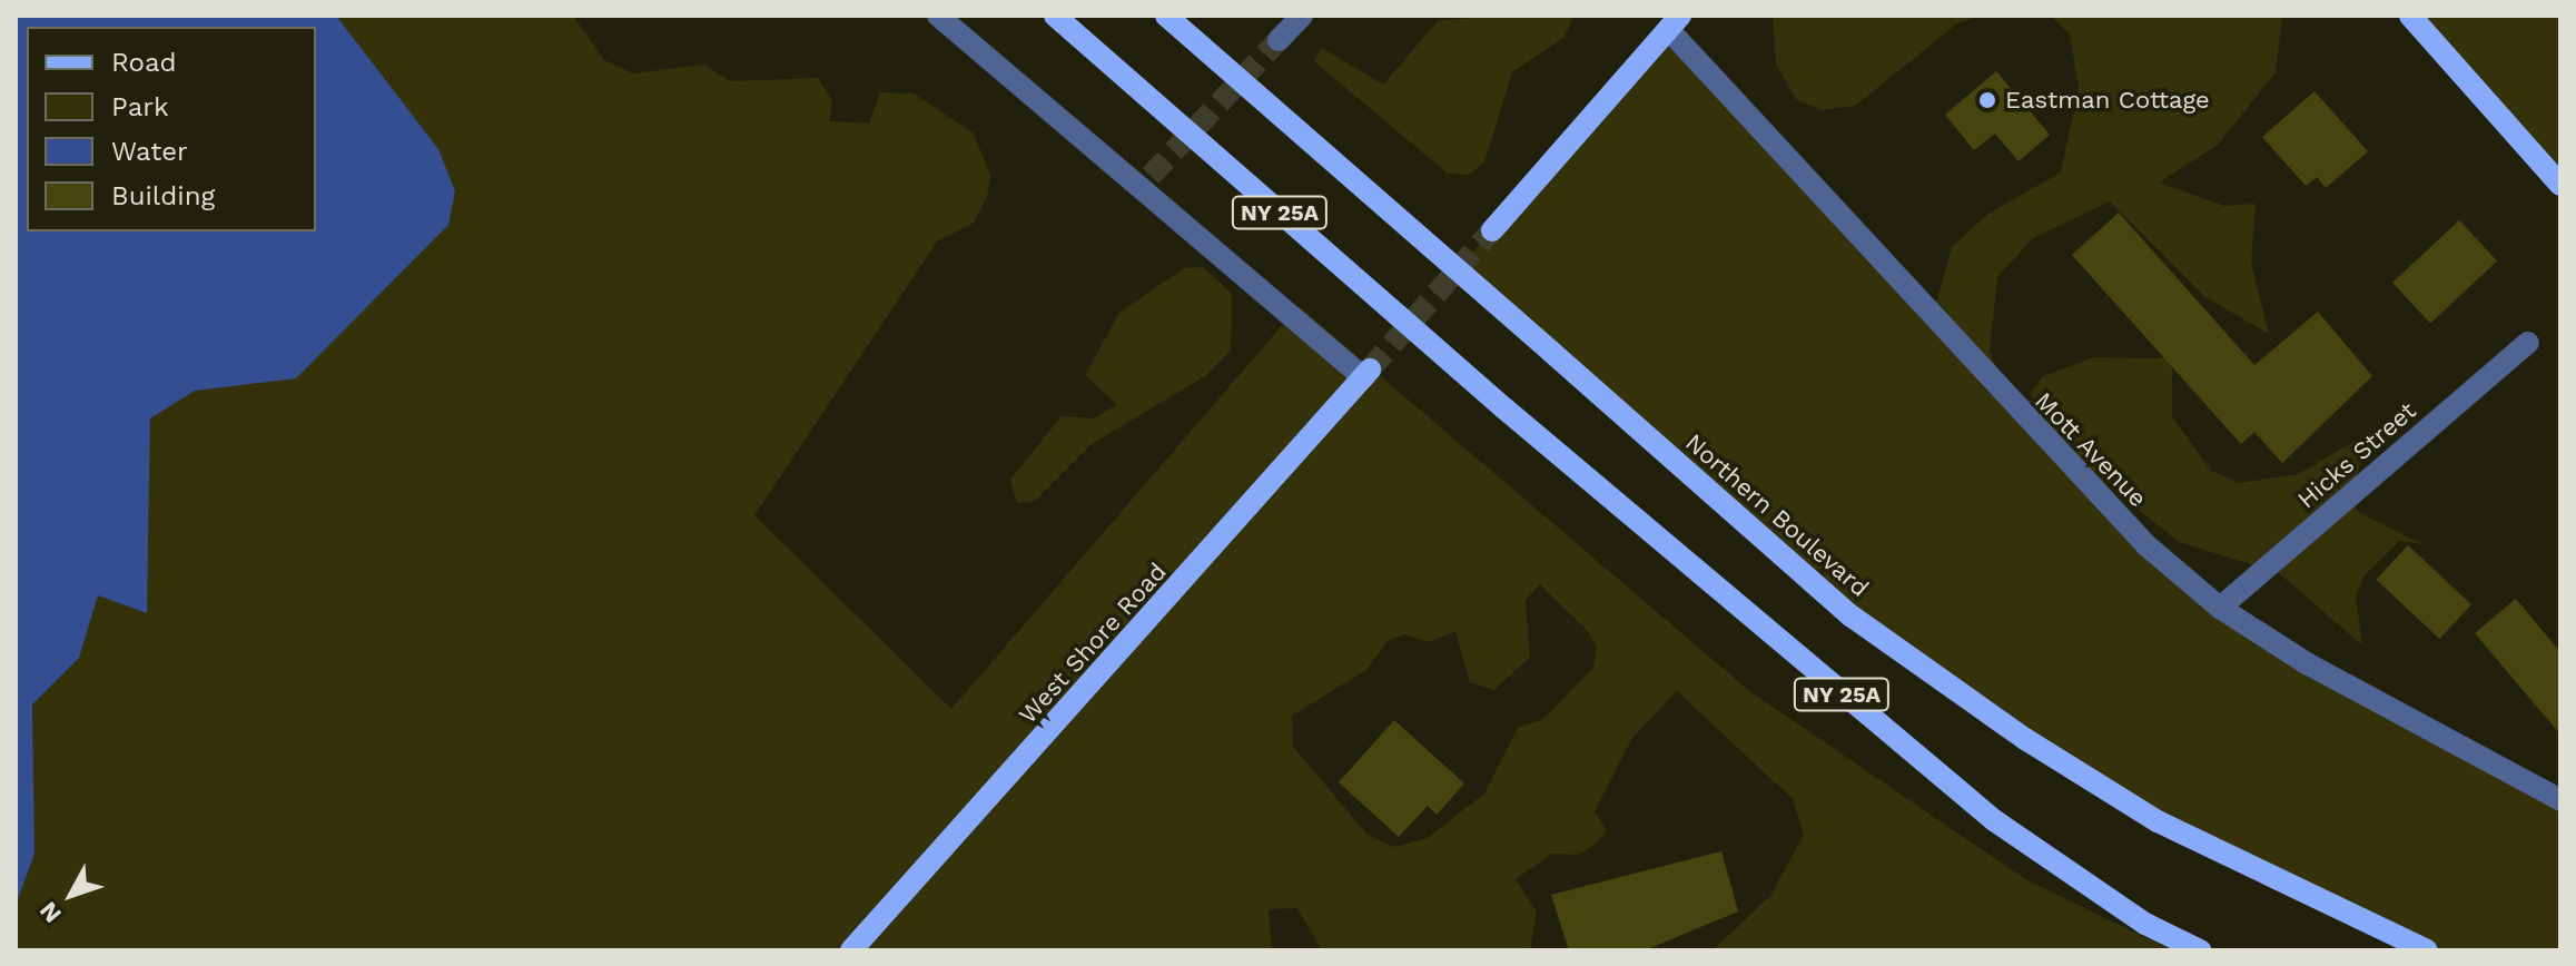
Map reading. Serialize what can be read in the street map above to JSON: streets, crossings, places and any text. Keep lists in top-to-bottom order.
{
  "streets": {
    "main road": ["NY 25A", "Northern Boulevard", "West Shore Road"],
    "street": ["Mott Avenue", "Hicks Street"]
  },
  "crossings": [
    ["Mott Avenue", "Hicks Street"]
  ],
  "places": ["Eastman Cottage"],
  "legend": [
    "Road",
    "Park",
    "Water",
    "Building"
  ],
  "north": "bottom left"
}
